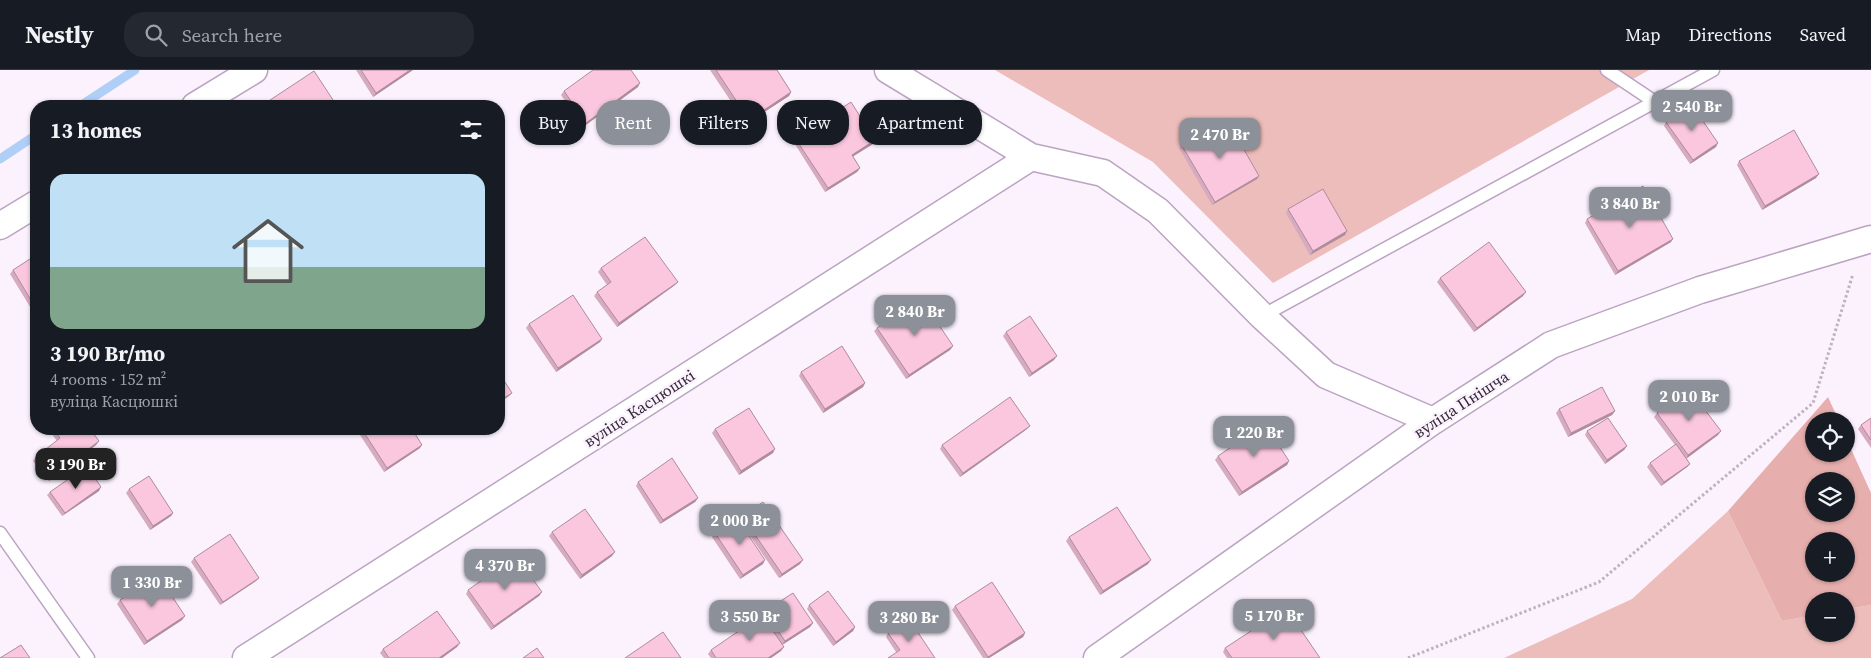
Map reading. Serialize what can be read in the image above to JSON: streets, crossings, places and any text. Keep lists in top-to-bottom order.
{
  "streets": {
    "street": ["вуліца Пнішча", "вуліца Касцюшкі"]
  },
  "page": {
    "header": "Nestly",
    "search": "Search here",
    "nav": ["Map", "Directions", "Saved"],
    "price": [
      "2 540 Br",
      "2 470 Br",
      "3 840 Br",
      "2 840 Br",
      "2 010 Br",
      "1 220 Br",
      "3 190 Br",
      "2 000 Br",
      "4 370 Br",
      "1 330 Br",
      "5 170 Br",
      "3 550 Br",
      "3 280 Br"
    ],
    "chip": [
      "Buy",
      "Rent",
      "Filters",
      "New",
      "Apartment"
    ],
    "heading": "13 homes",
    "list": [
      {
        "name": "3 190 Br/mo",
        "note": "4 rooms · 152 m² · вуліца Касцюшкі"
      }
    ],
    "map_buttons": ["+", "−"]
  }
}
